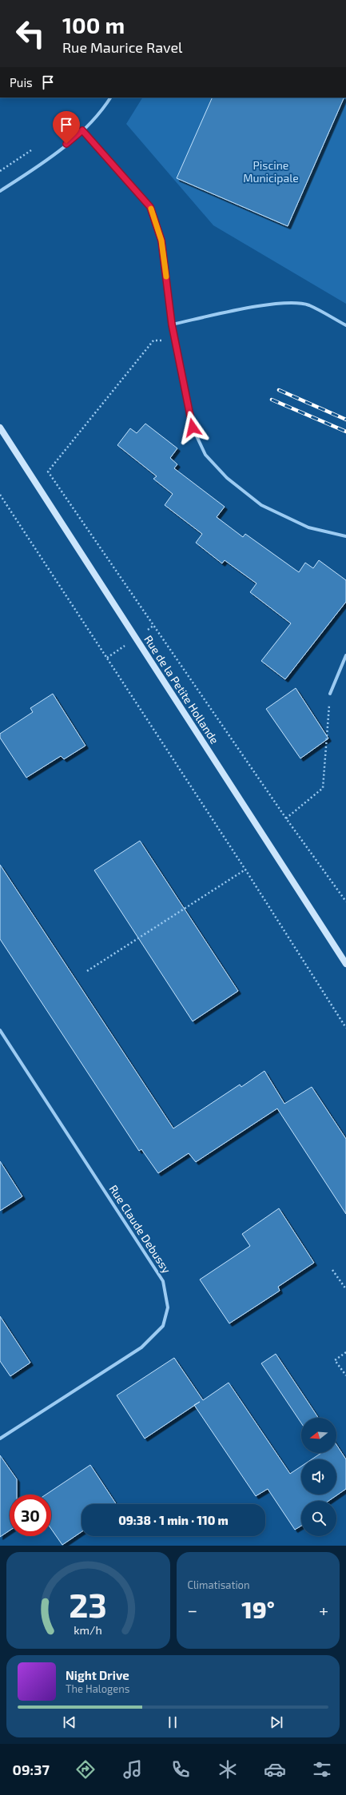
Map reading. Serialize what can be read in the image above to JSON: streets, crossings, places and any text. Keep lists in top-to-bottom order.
{
  "streets": {
    "street": ["Rue de la Petite Hollande", "Rue Claude Debussy"]
  },
  "parks": ["Piscine Municipale"],
  "north": "left",
  "page": {
    "turn": ["100 m", "Rue Maurice Ravel"],
    "then": "Puis",
    "limit": "30",
    "trip": "09:38 · 1 min · 110 m",
    "tile": "Climatisation",
    "heat": ["−", "19°", "+"],
    "song": ["Night Drive", "The Halogens"],
    "tabs": "09:37",
    "gauge": ["23", "km/h"]
  }
}
